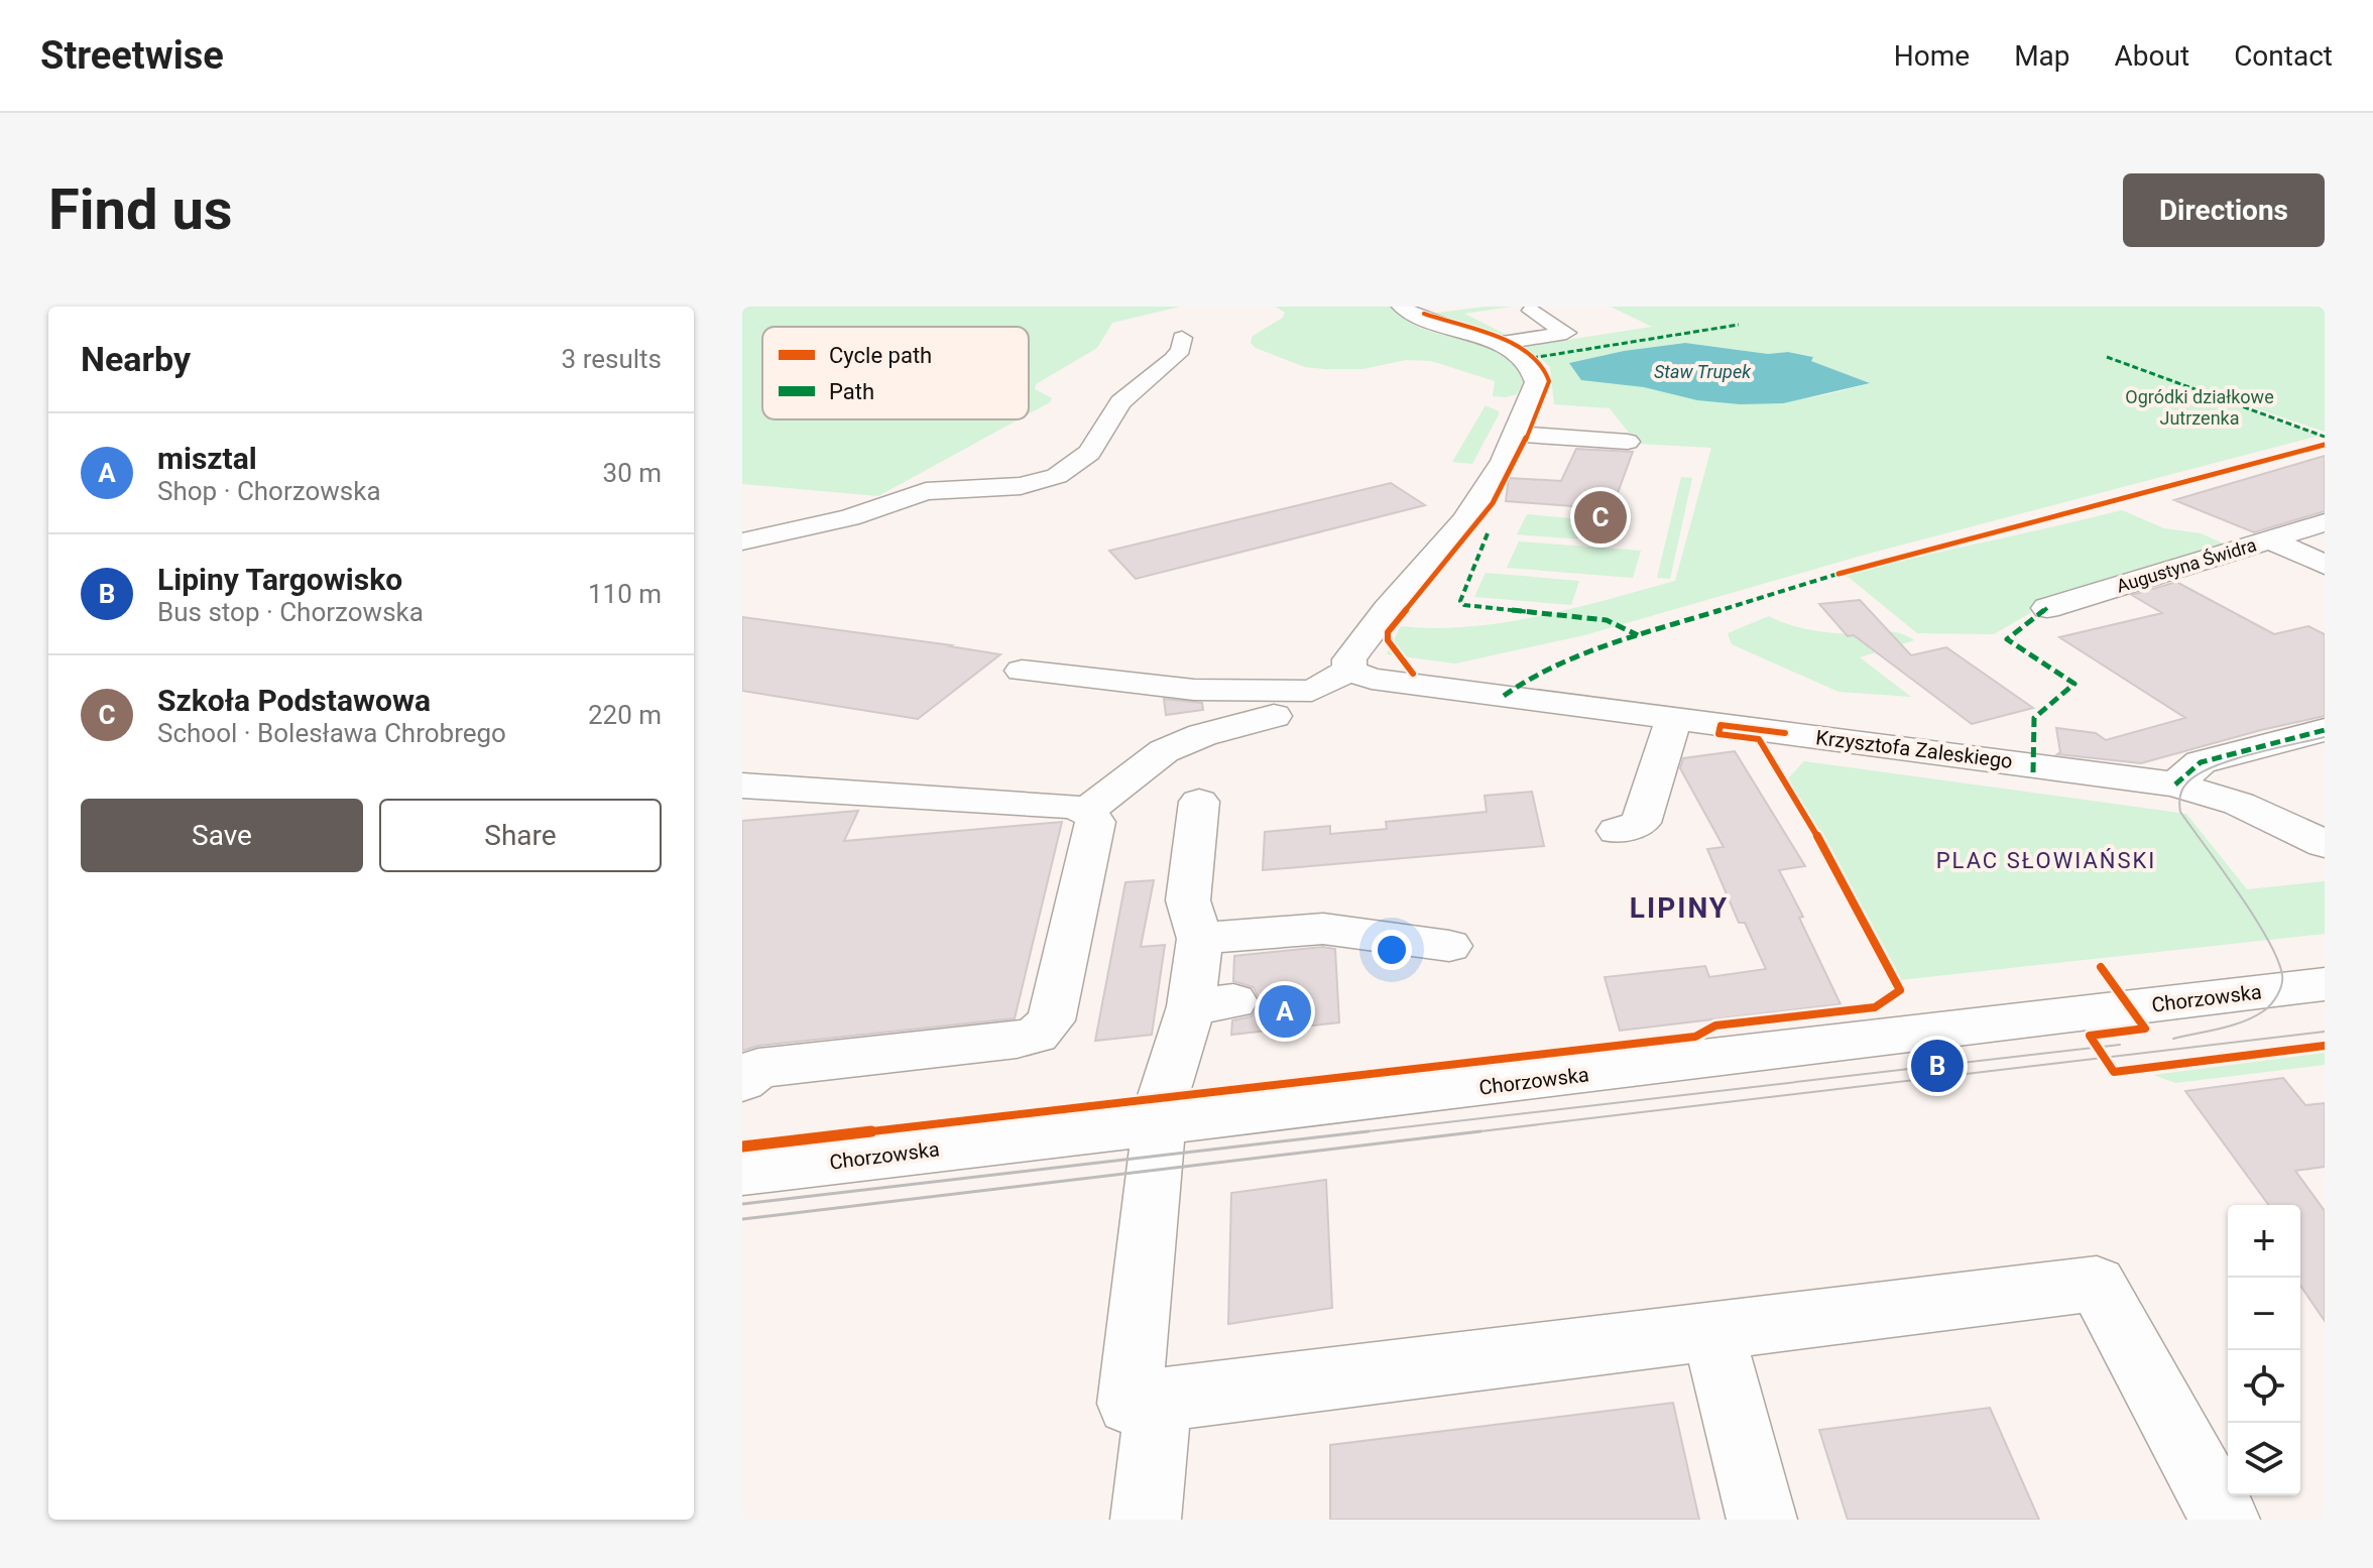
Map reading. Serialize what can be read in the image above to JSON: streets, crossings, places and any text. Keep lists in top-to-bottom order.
{
  "streets": {
    "street": ["Augustyna Świdra", "Krzysztofa Zaleskiego", "Chorzowska"]
  },
  "districts": ["PLAC SŁOWIAŃSKI", "LIPINY"],
  "water": ["Staw Trupek"],
  "parks": ["Ogródki działkowe Jutrzenka"],
  "legend": ["Cycle path", "Path"],
  "page": {
    "header": "Streetwise",
    "nav": [
      "Home",
      "Map",
      "About",
      "Contact"
    ],
    "buttons": [
      "Directions",
      ["Save", "Share"]
    ],
    "title": "Find us",
    "heading": ["Nearby", "3 results"],
    "list": [
      {
        "mark": "A",
        "name": "misztal",
        "note": "Shop · Chorzowska",
        "value": "30 m"
      },
      {
        "mark": "B",
        "name": "Lipiny Targowisko",
        "note": "Bus stop · Chorzowska",
        "value": "110 m"
      },
      {
        "mark": "C",
        "name": "Szkoła Podstawowa",
        "note": "School · Bolesława Chrobrego",
        "value": "220 m"
      }
    ],
    "pins": ["C", "A", "B"],
    "map_buttons": ["+", "−"]
  }
}
